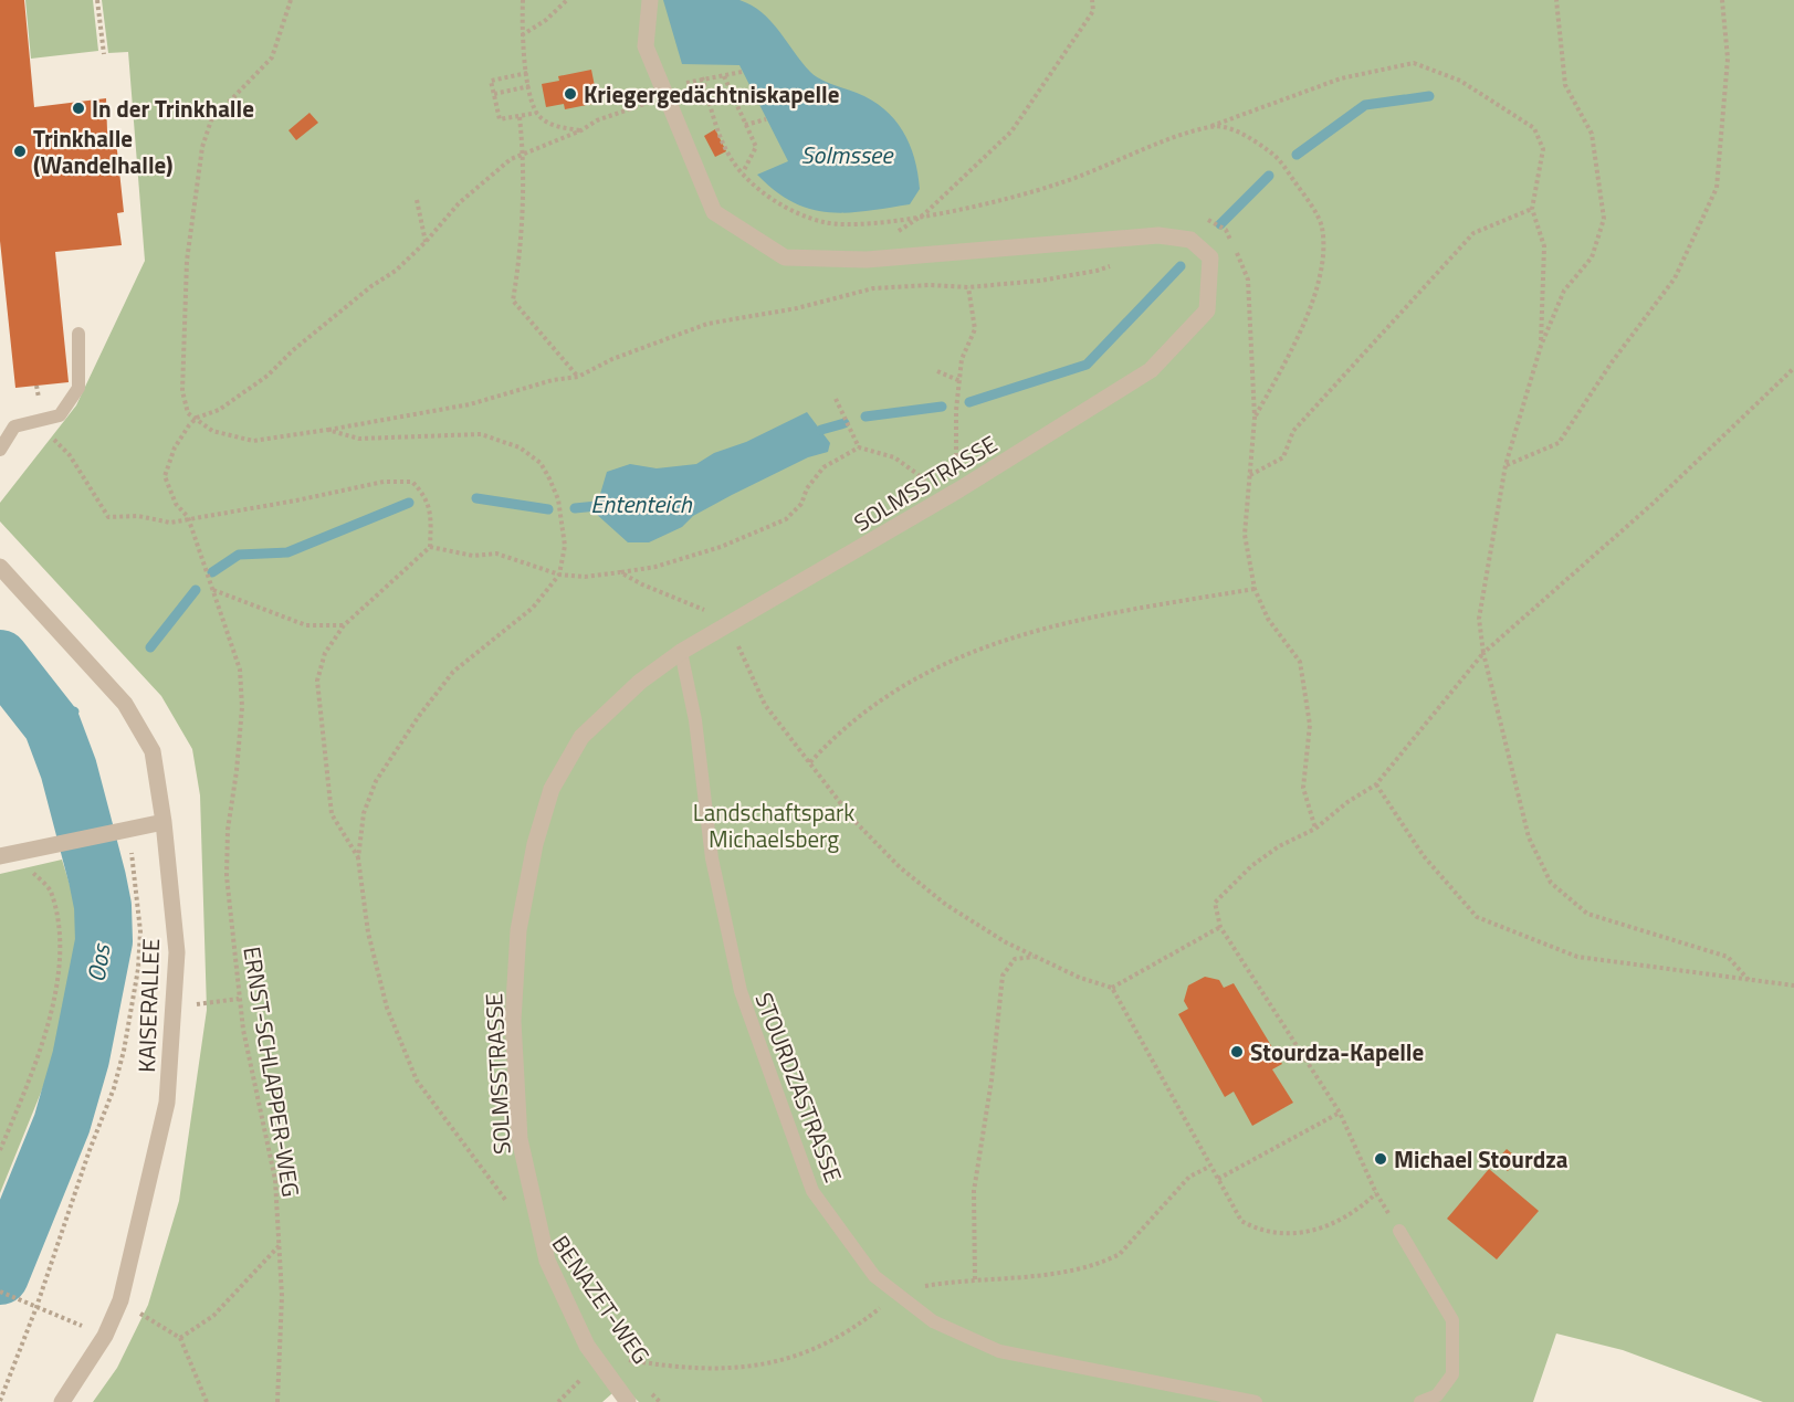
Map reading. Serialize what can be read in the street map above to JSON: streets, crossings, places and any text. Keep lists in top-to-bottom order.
{
  "streets": {
    "street": ["SOLMSSTRASSE", "KAISERALLEE"],
    "lane": ["STOURDZASTRASSE"],
    "path": ["ERNST-SCHLAPPER-WEG", "BENAZET-WEG"]
  },
  "crossings": [
    ["SOLMSSTRASSE", "STOURDZASTRASSE"]
  ],
  "water": ["Solmssee", "Ententeich", "Oos"],
  "parks": ["Landschaftspark Michaelsberg"],
  "places": [
    "Kriegergedächtniskapelle",
    "In der Trinkhalle",
    "Trinkhalle (Wandelhalle)",
    "Stourdza-Kapelle",
    "Michael Stourdza"
  ]
}
